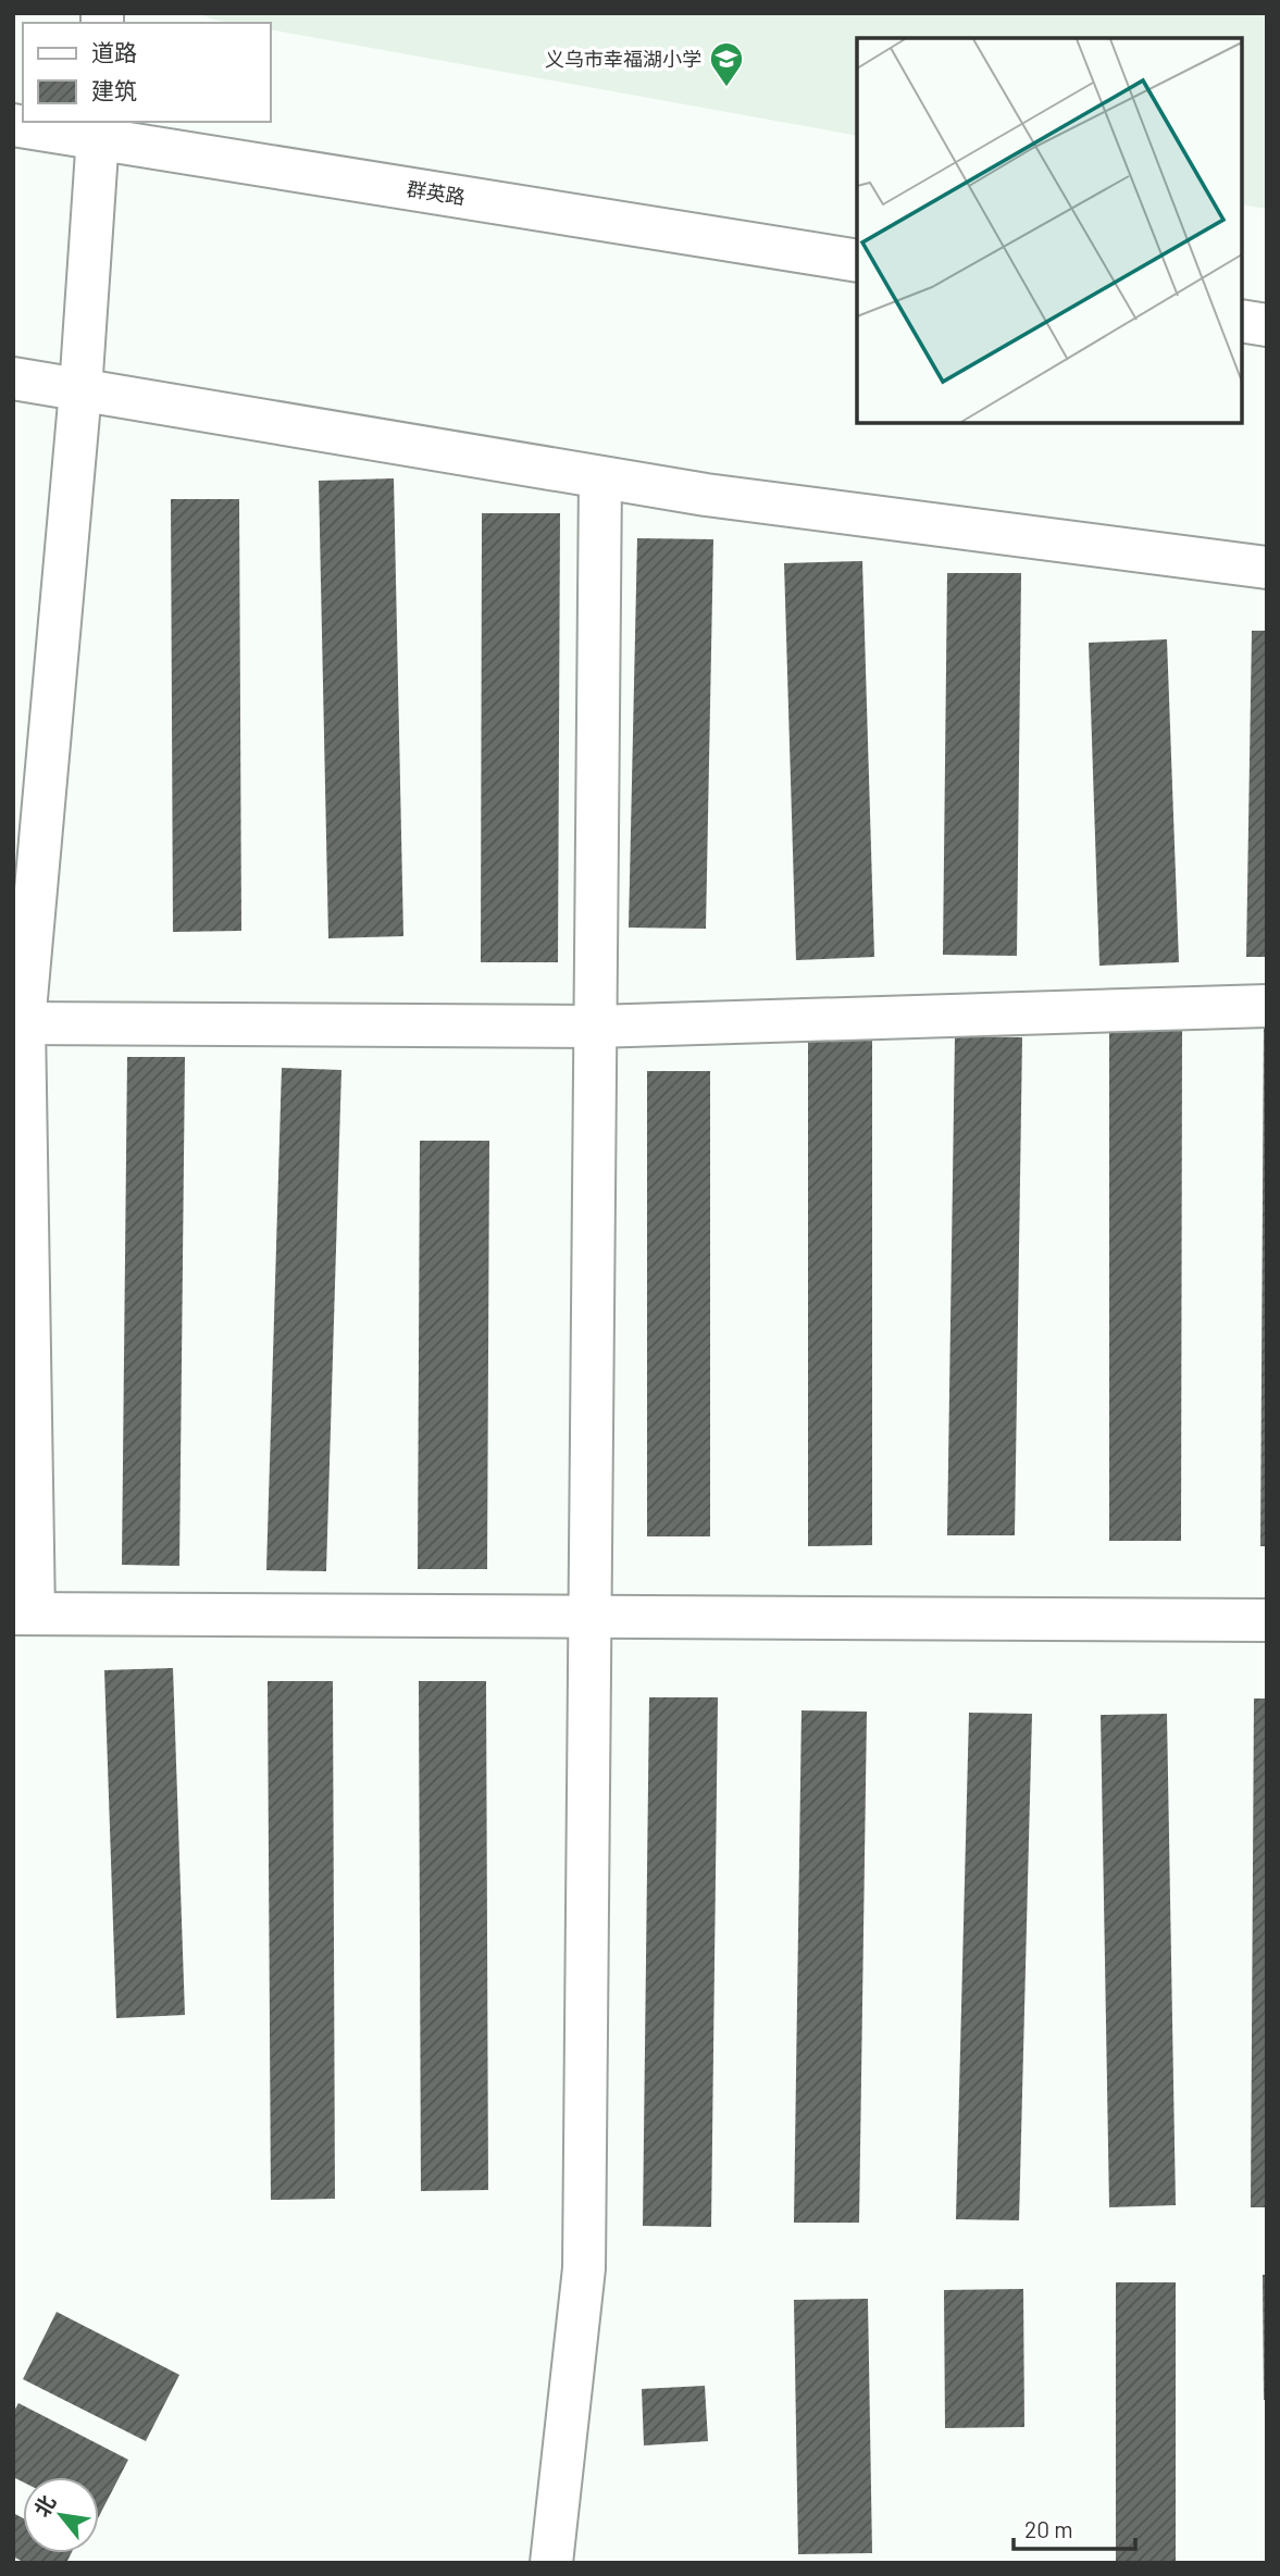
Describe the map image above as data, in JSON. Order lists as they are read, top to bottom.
{
  "streets": {
    "street": ["群英路"]
  },
  "places": {
    "school or university": ["义乌市幸福湖小学"]
  },
  "legend": ["道路", "建筑"],
  "scale_bar": "20 m",
  "north": "top left"
}
